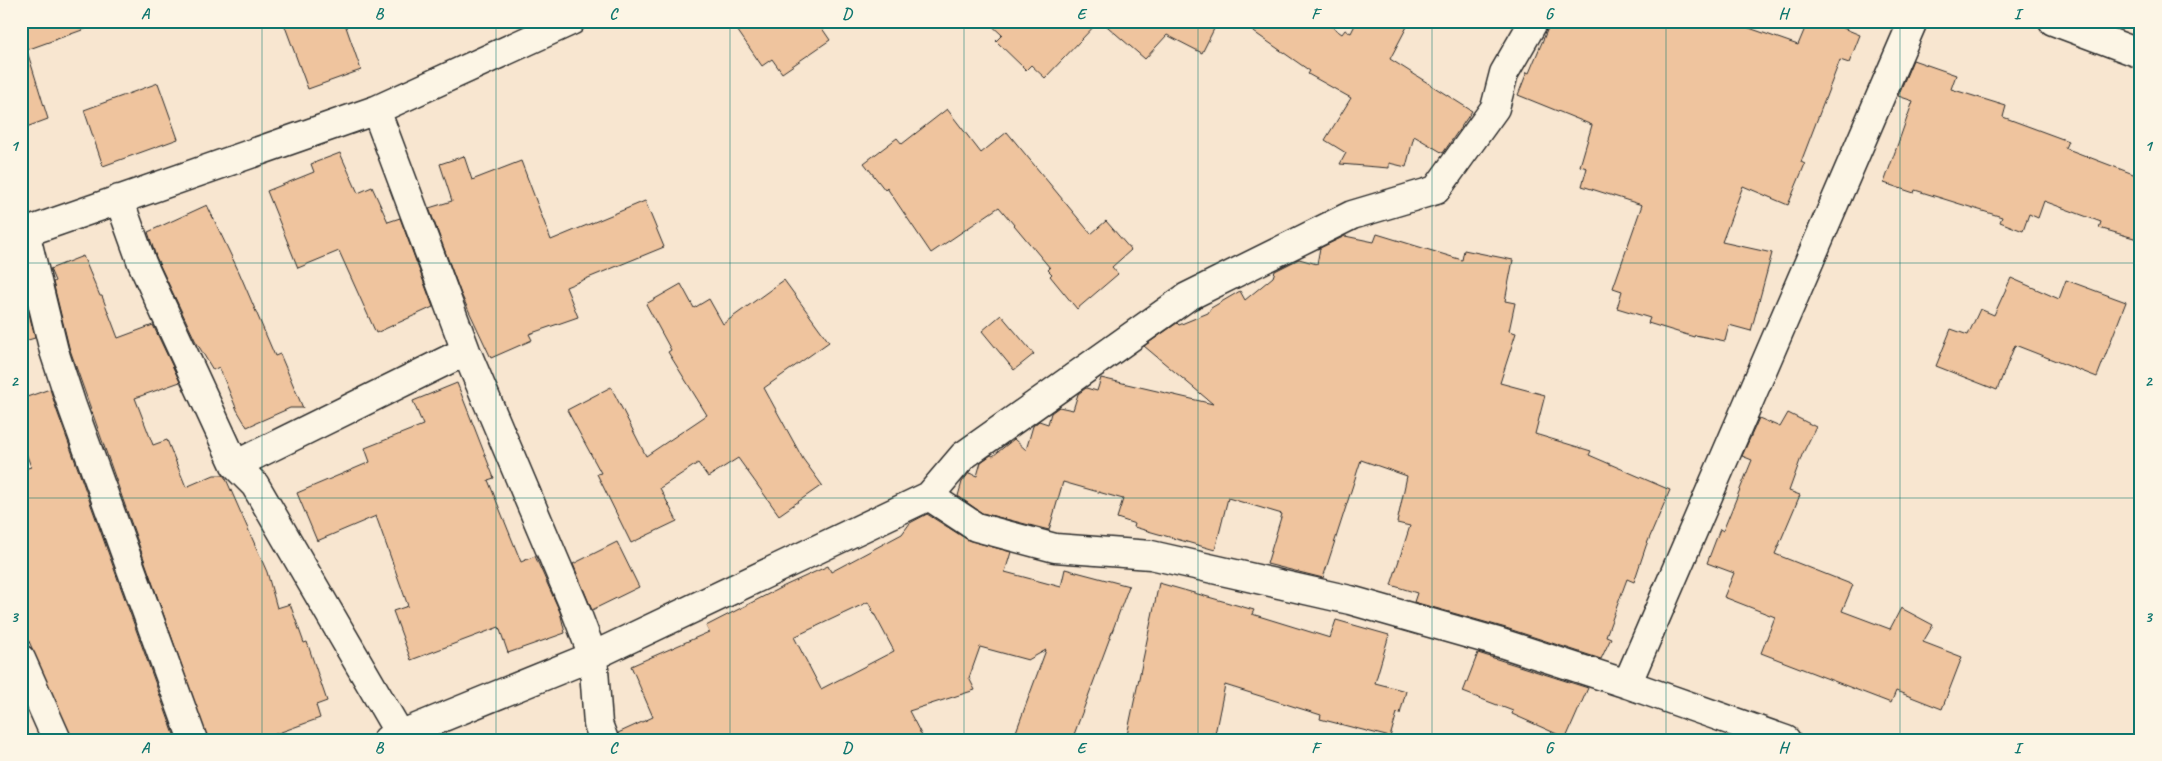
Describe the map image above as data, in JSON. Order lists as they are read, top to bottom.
{
  "grid": {
    "columns": [
      "A",
      "B",
      "C",
      "D",
      "E",
      "F",
      "G",
      "H",
      "I"
    ],
    "rows": ["1", "2", "3"]
  }
}
